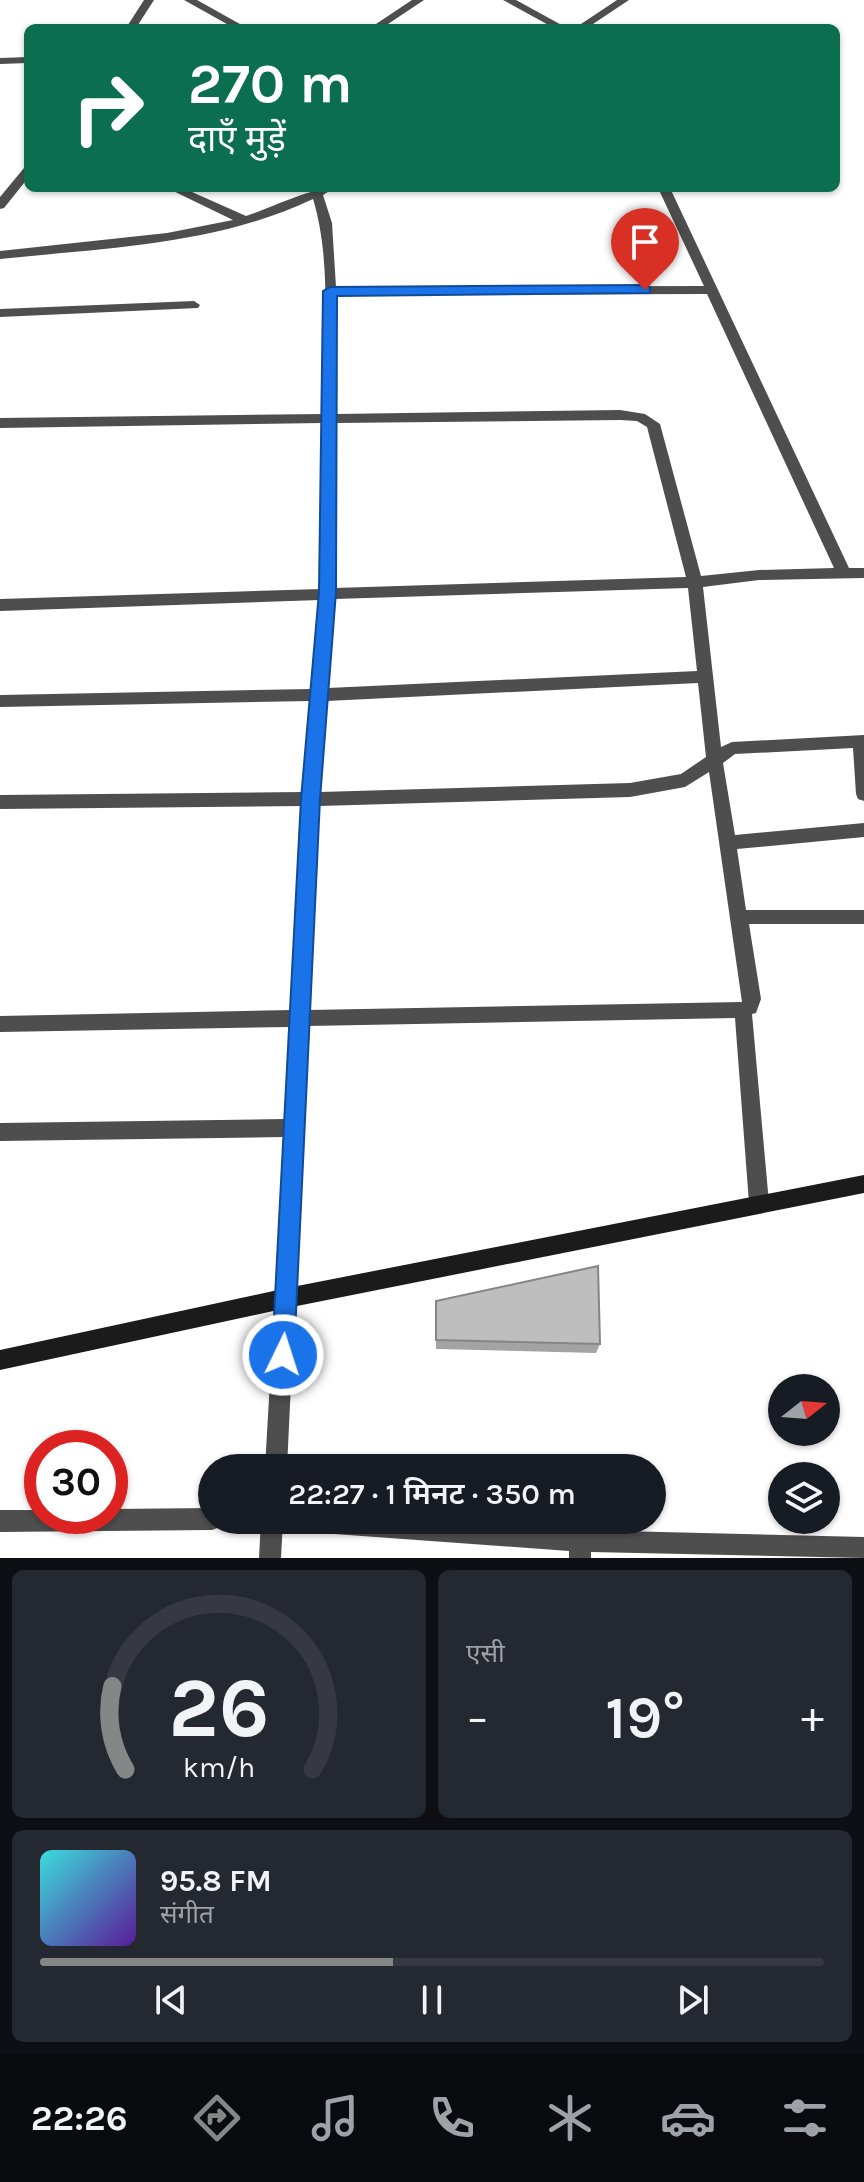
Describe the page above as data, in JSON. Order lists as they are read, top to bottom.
{
  "north": "right",
  "page": {
    "turn": ["270 m", "दाएँ मुड़ें"],
    "limit": "30",
    "trip": "22:27 · 1 मिनट · 350 m",
    "tile": "एसी",
    "heat": ["−", "19°", "+"],
    "song": ["95.8 FM", "संगीत"],
    "tabs": "22:26",
    "gauge": ["26", "km/h"]
  }
}
